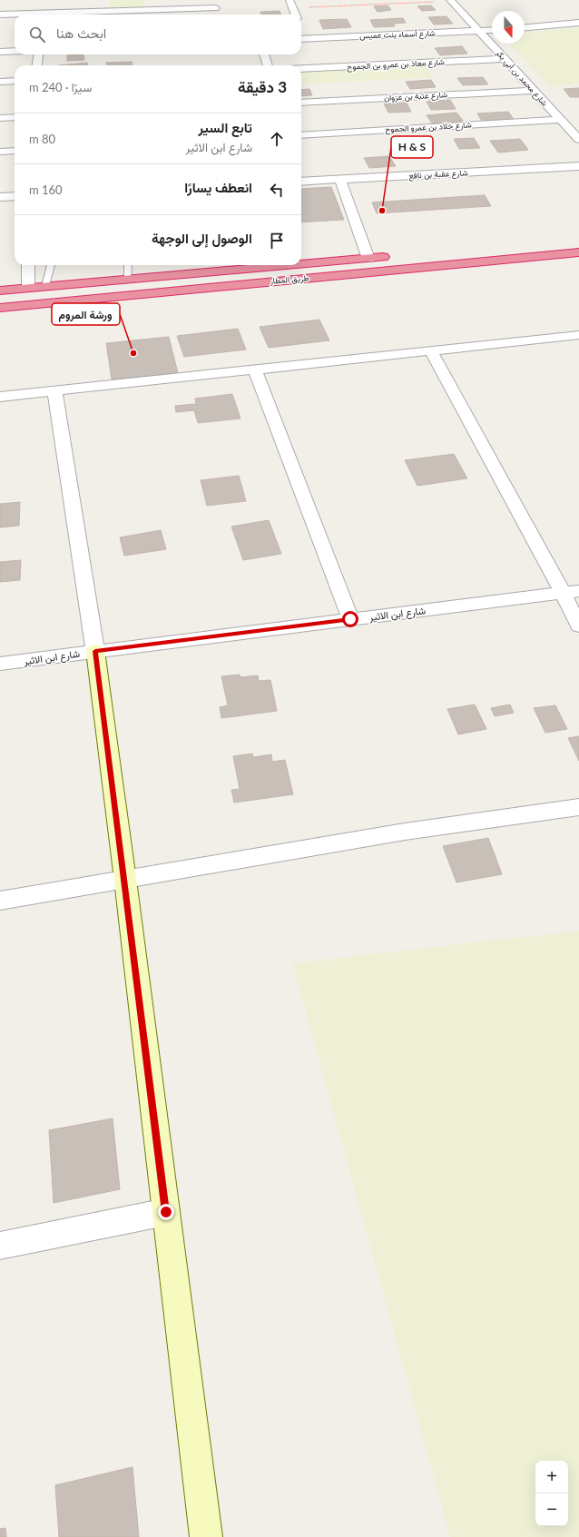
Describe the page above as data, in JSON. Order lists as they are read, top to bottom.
{
  "streets": {
    "highway": ["طريق المطار"],
    "street": [
      "شارع أسماء بنت عميس",
      "شارع معاذ بن عمرو بن الجموح",
      "شارع محمد بن أبي بكر",
      "شارع عتبة بن غزوان",
      "شارع خلاد بن عمرو الجموح",
      "شارع عقبة بن نافع",
      "شارع ابن الاثير"
    ]
  },
  "crossings": [
    ["شارع أسماء بنت عميس", "شارع محمد بن أبي بكر"],
    ["شارع معاذ بن عمرو بن الجموح", "شارع محمد بن أبي بكر"],
    ["شارع محمد بن أبي بكر", "شارع عتبة بن غزوان"],
    ["شارع محمد بن أبي بكر", "شارع خلاد بن عمرو الجموح"]
  ],
  "places": ["H & S", "ورشة المروم"],
  "north": "bottom",
  "page": {
    "search": "ابحث هنا",
    "heading": ["3 دقيقة", "سيرًا · 240 m"],
    "list": [
      ["تابع السير", "شارع ابن الاثير", "80 m"],
      ["انعطف يسارًا", "160 m"],
      "الوصول إلى الوجهة"
    ],
    "map_buttons": ["+", "−"]
  }
}
